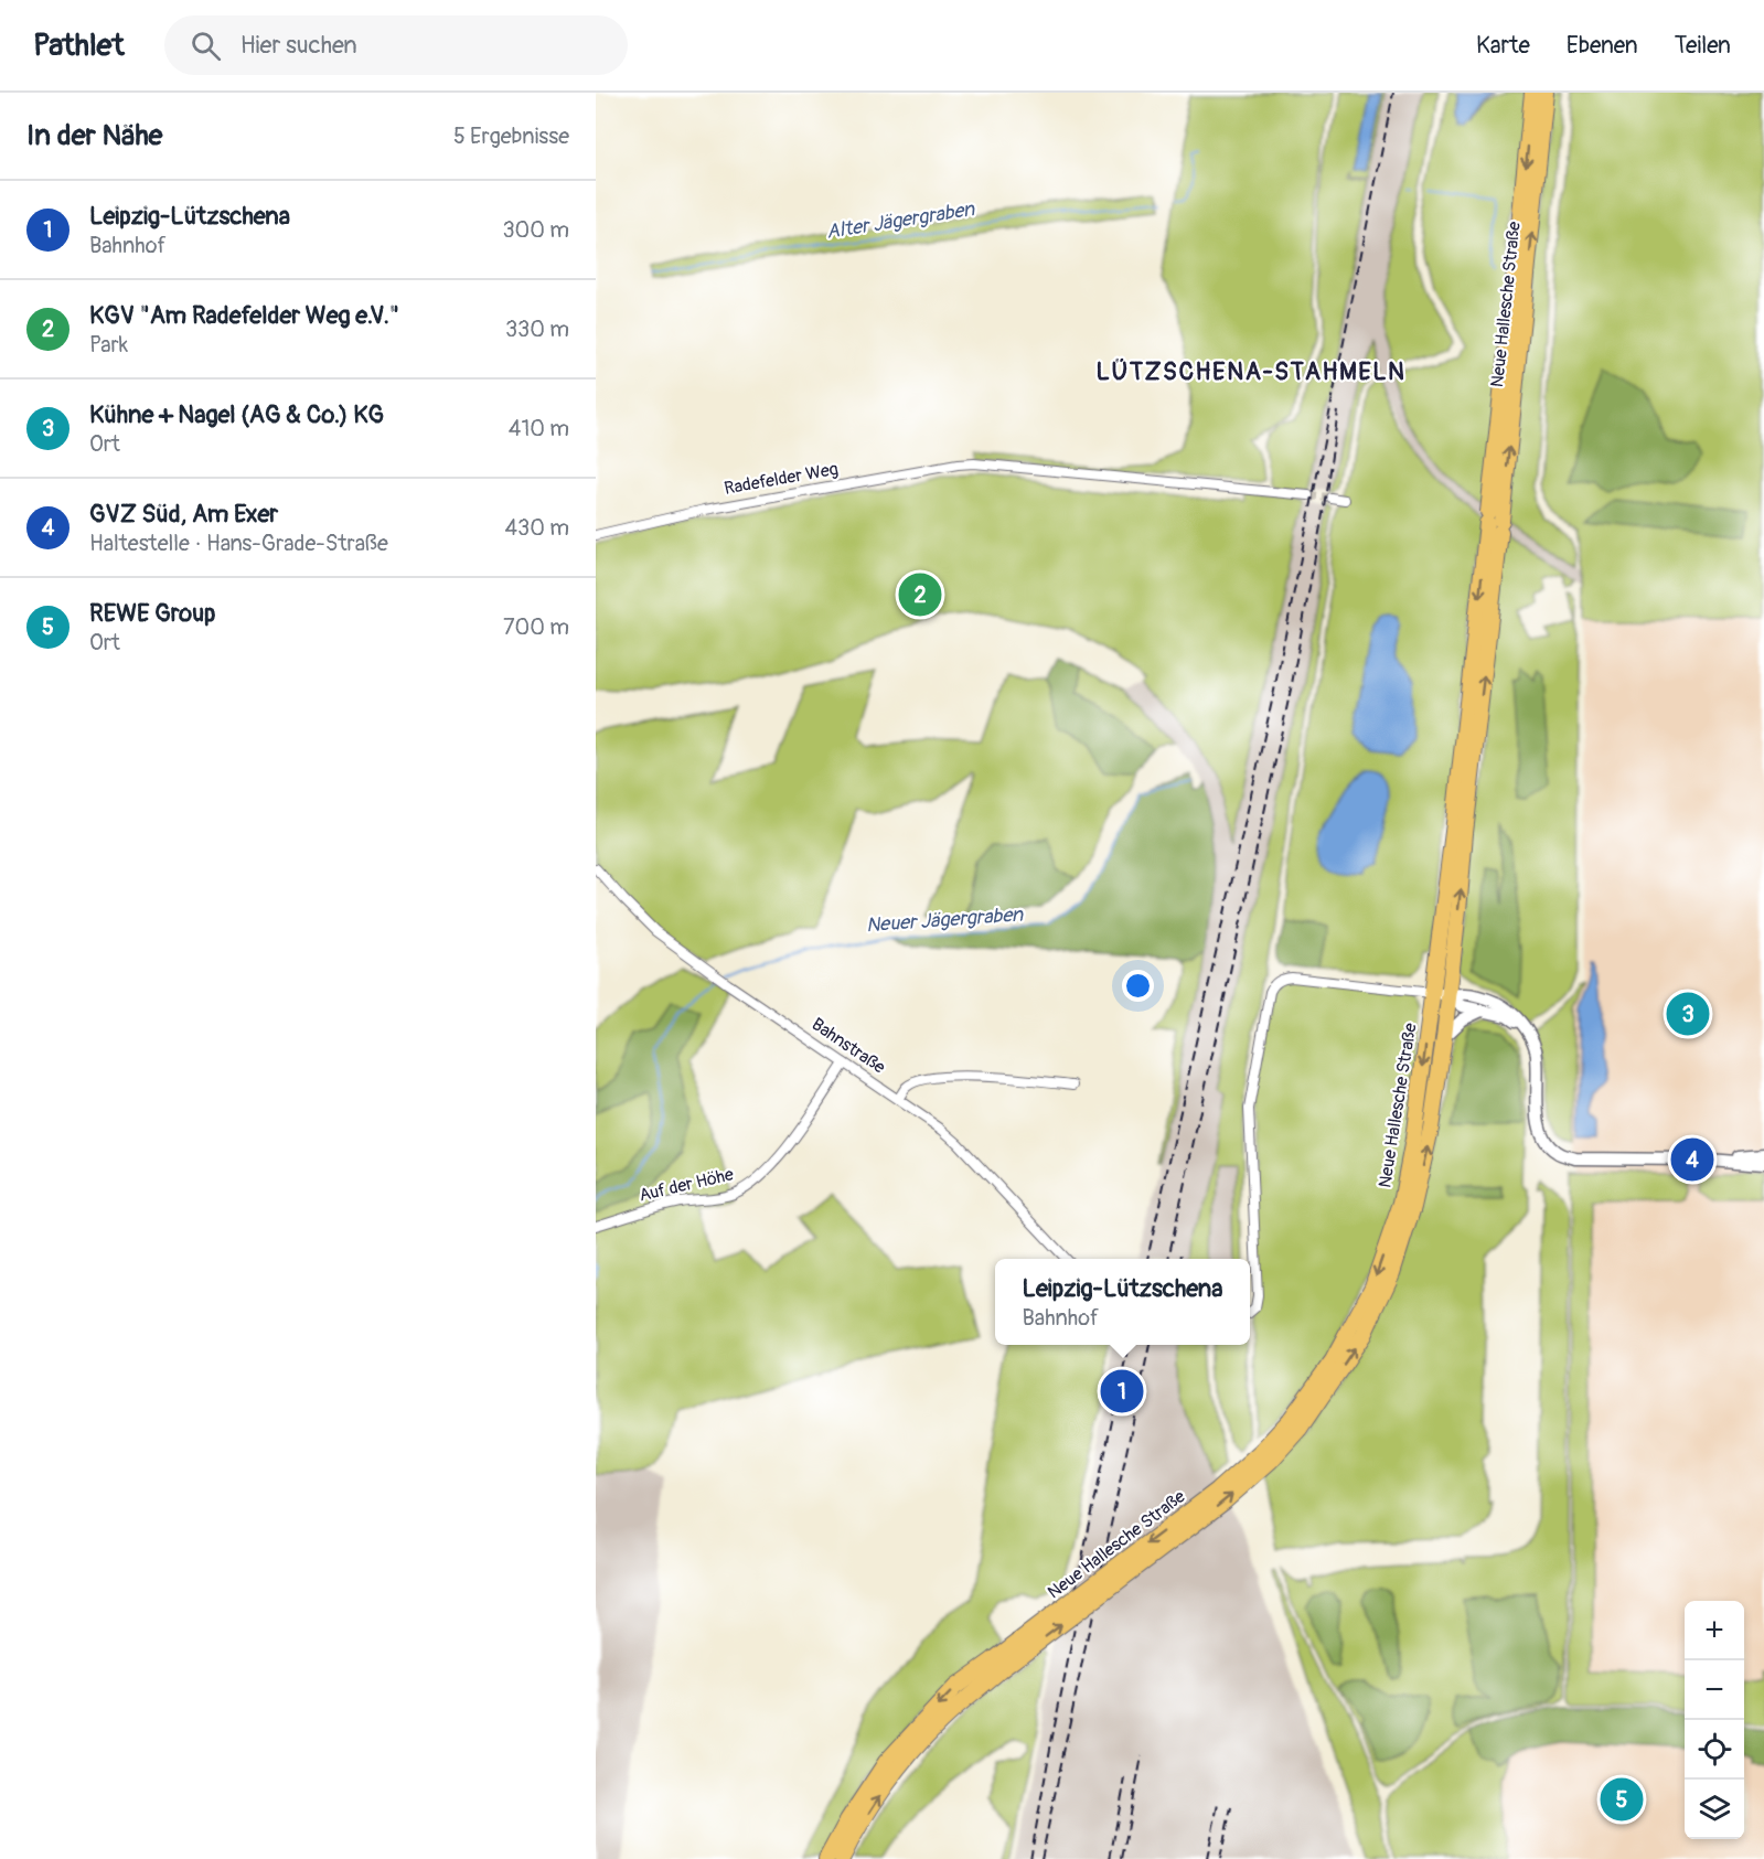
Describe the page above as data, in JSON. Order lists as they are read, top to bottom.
{
  "streets": {
    "main road": ["Neue Hallesche Straße"],
    "street": ["Radefelder Weg", "Bahnstraße", "Auf der Höhe"]
  },
  "crossings": [
    ["Bahnstraße", "Auf der Höhe"]
  ],
  "districts": ["LÜTZSCHENA-STAHMELN"],
  "water": ["Alter Jägergraben", "Neuer Jägergraben"],
  "page": {
    "header": "Pathlet",
    "search": "Hier suchen",
    "nav": ["Karte", "Ebenen", "Teilen"],
    "heading": ["In der Nähe", "5 Ergebnisse"],
    "list": [
      {
        "mark": "1",
        "name": "Leipzig-Lützschena",
        "note": "Bahnhof",
        "value": "300 m"
      },
      {
        "mark": "2",
        "name": "KGV \"Am Radefelder Weg e.V.\"",
        "note": "Park",
        "value": "330 m"
      },
      {
        "mark": "3",
        "name": "Kühne + Nagel (AG & Co.) KG",
        "note": "Ort",
        "value": "410 m"
      },
      {
        "mark": "4",
        "name": "GVZ Süd, Am Exer",
        "note": "Haltestelle · Hans-Grade-Straße",
        "value": "430 m"
      },
      {
        "mark": "5",
        "name": "REWE Group",
        "note": "Ort",
        "value": "700 m"
      }
    ],
    "pins": [
      "2",
      "3",
      "4",
      "1",
      "5"
    ],
    "popup": ["Leipzig-Lützschena", "Bahnhof"],
    "map_buttons": ["+", "−"]
  }
}
